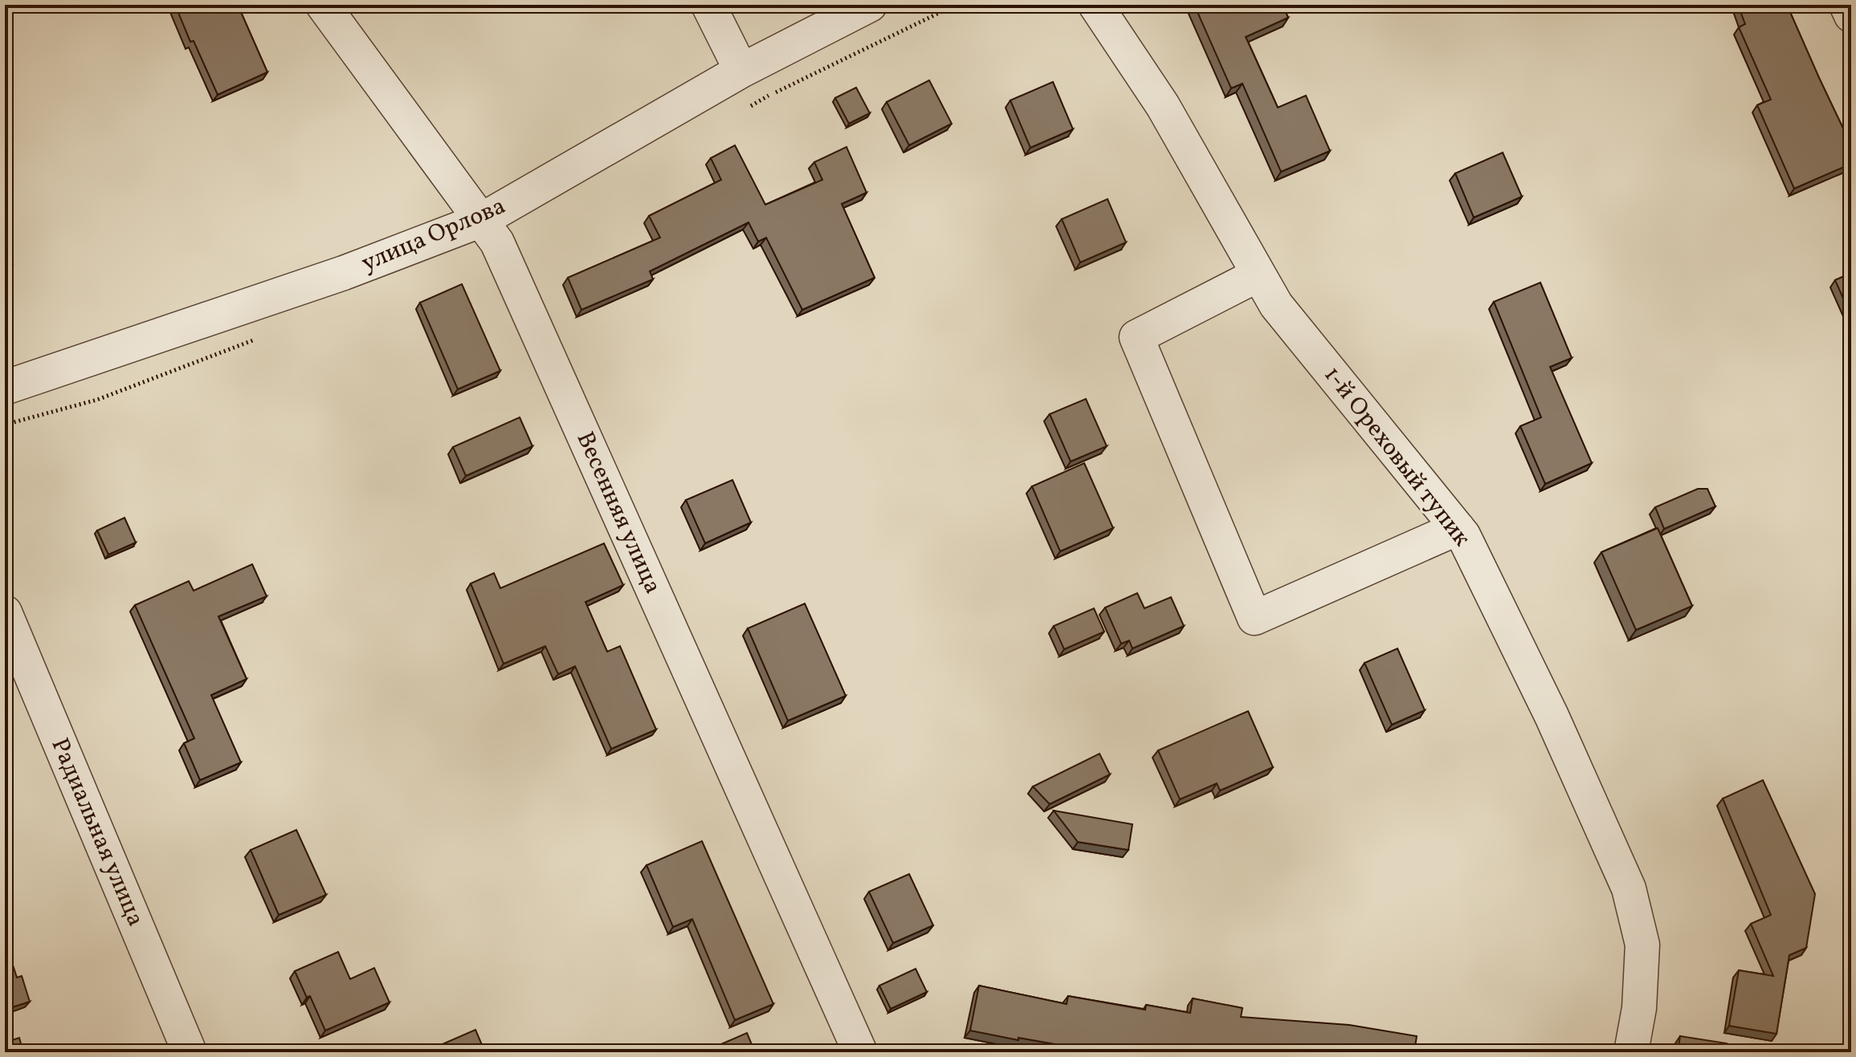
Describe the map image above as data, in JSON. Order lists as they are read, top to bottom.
{
  "streets": {
    "street": [
      "улица Орлова",
      "1-й Ореховый тупик",
      "Весенняя улица",
      "Радиальная улица"
    ]
  },
  "crossings": [
    ["улица Орлова", "Весенняя улица"]
  ]
}
